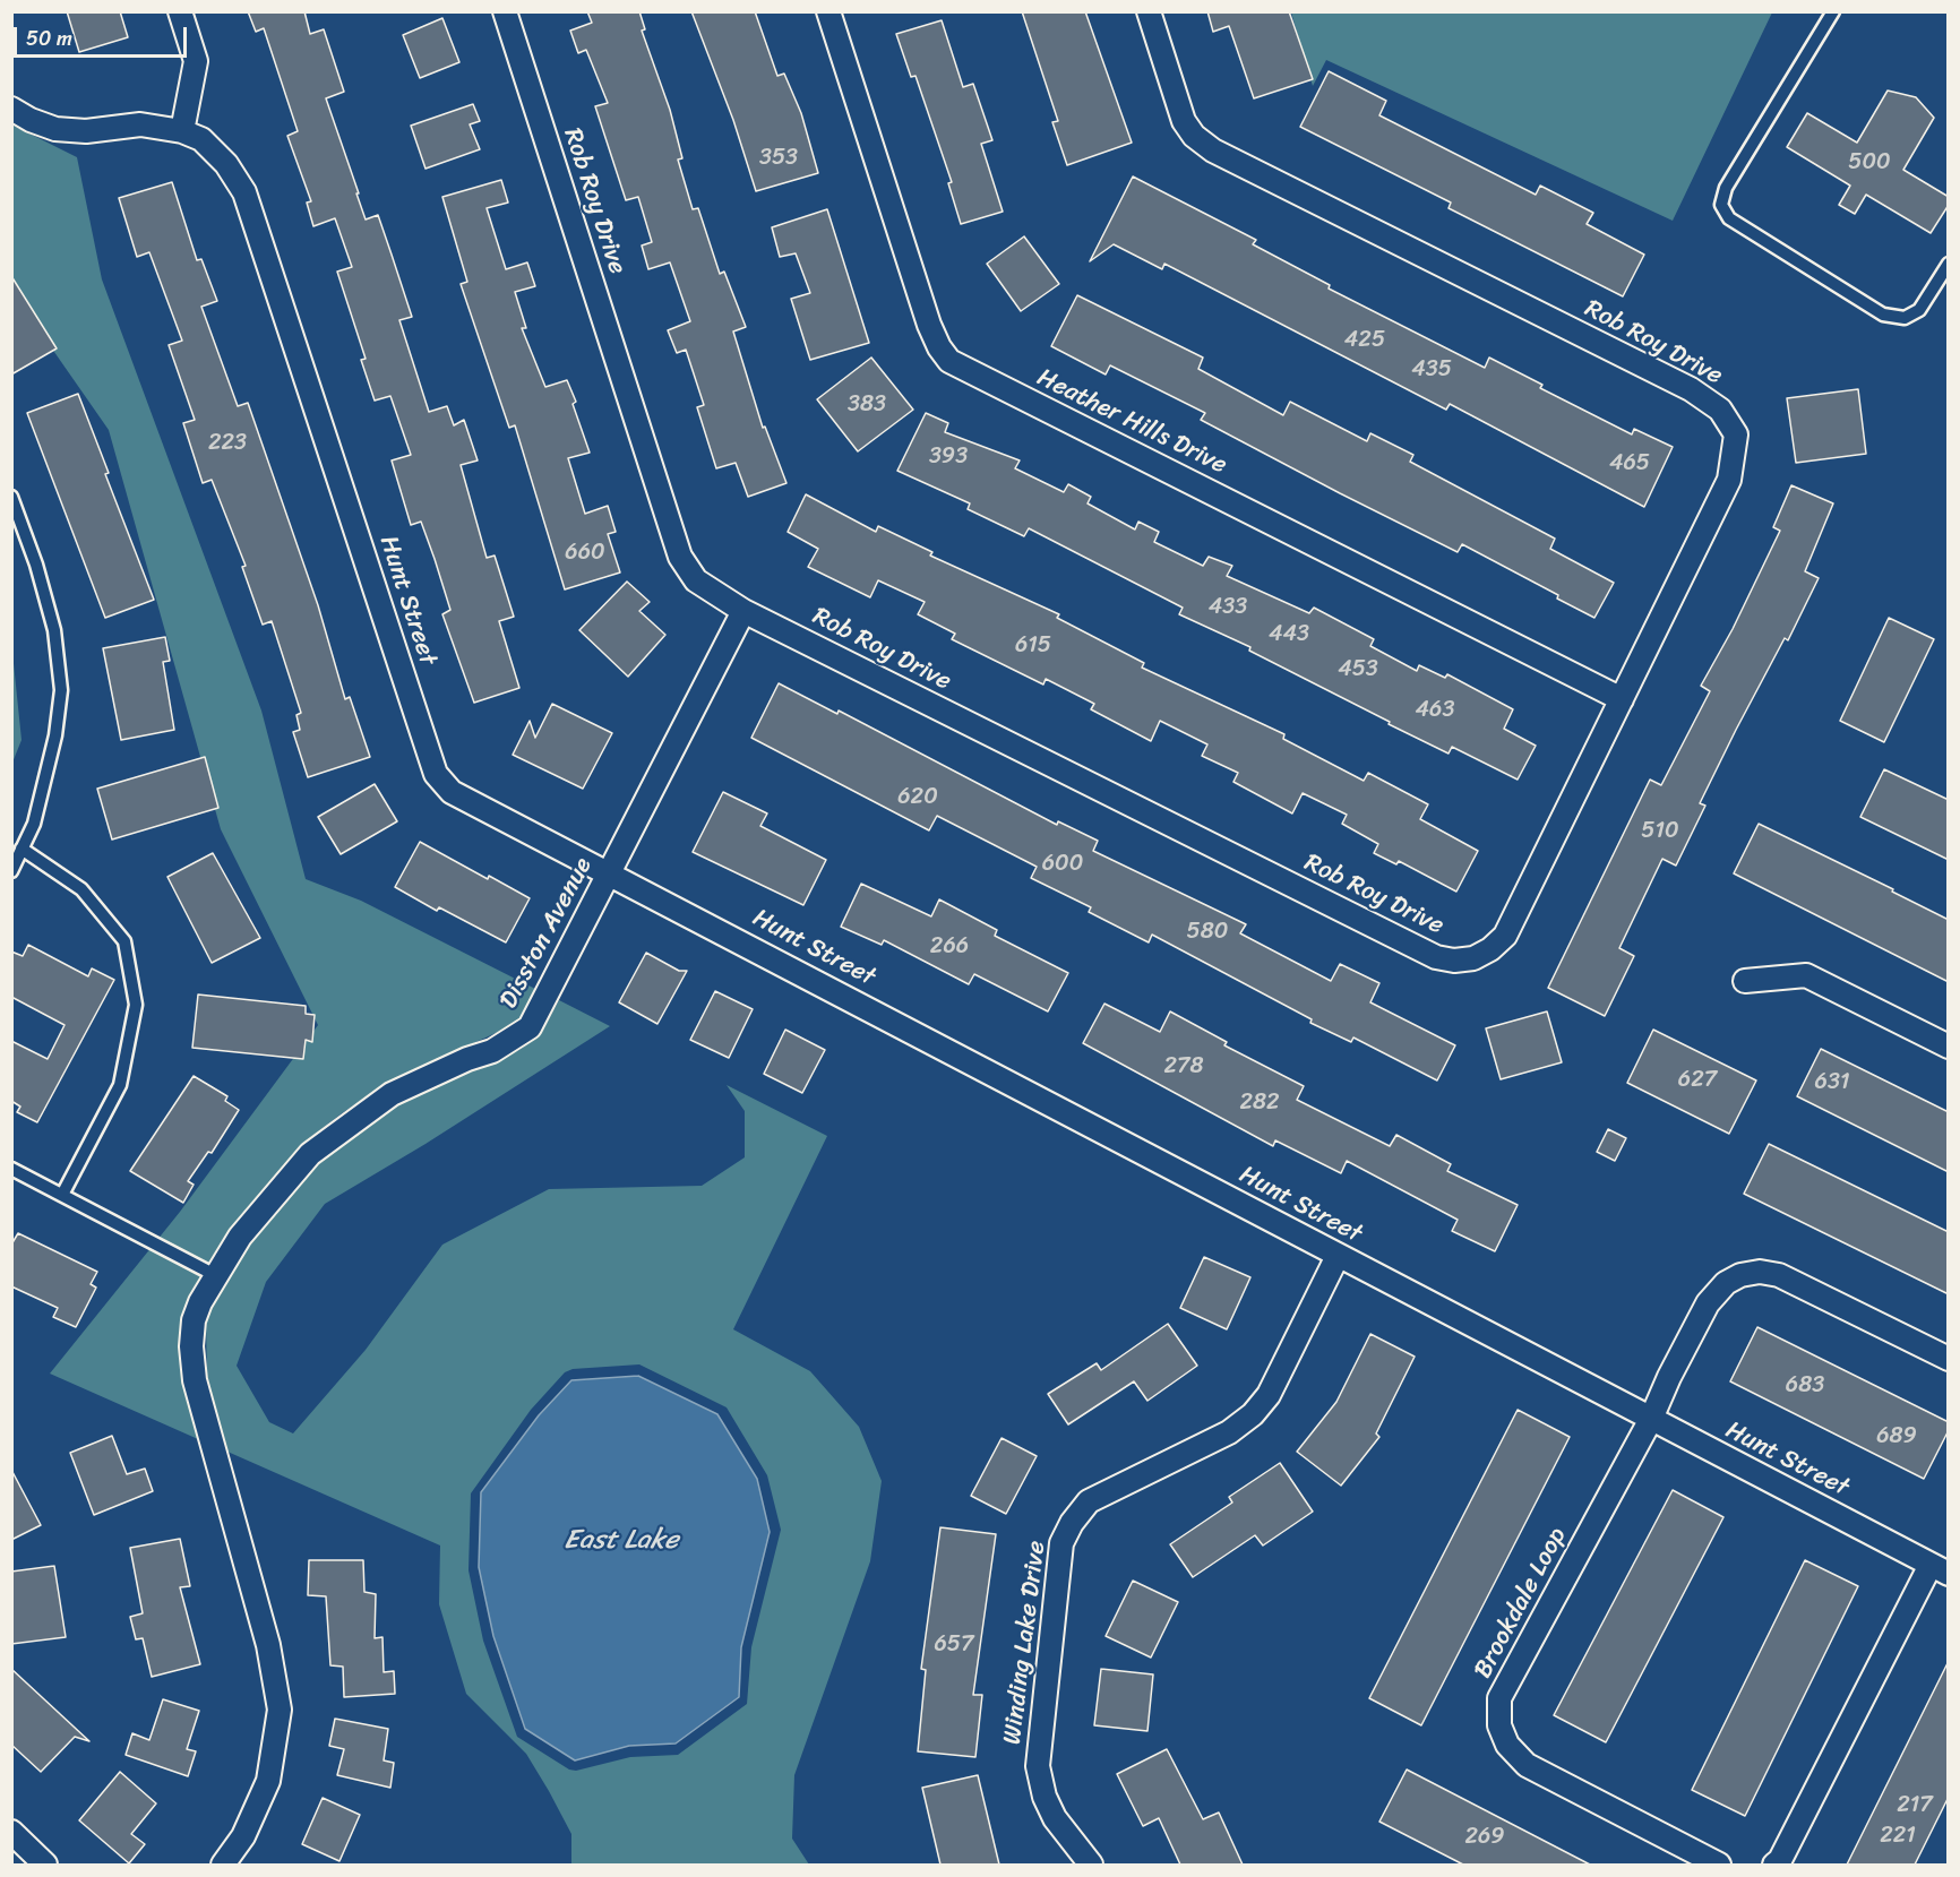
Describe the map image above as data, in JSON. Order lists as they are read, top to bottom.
{
  "streets": {
    "street": [
      "Rob Roy Drive",
      "Heather Hills Drive",
      "Hunt Street",
      "Disston Avenue",
      "Brookdale Loop",
      "Winding Lake Drive"
    ]
  },
  "crossings": [
    ["Rob Roy Drive", "Heather Hills Drive"],
    ["Rob Roy Drive", "Disston Avenue"],
    ["Hunt Street", "Disston Avenue"],
    ["Hunt Street", "Brookdale Loop"],
    ["Hunt Street", "Winding Lake Drive"]
  ],
  "water": ["East Lake"],
  "house_numbers": [
    "353",
    "500",
    "425",
    "435",
    "383",
    "223",
    "393",
    "465",
    "660",
    "433",
    "443",
    "615",
    "453",
    "463",
    "620",
    "510",
    "600",
    "580",
    "266",
    "278",
    "627",
    "631",
    "282",
    "683",
    "689",
    "657",
    "217",
    "221",
    "269"
  ],
  "scale_bar": "50 m"
}
